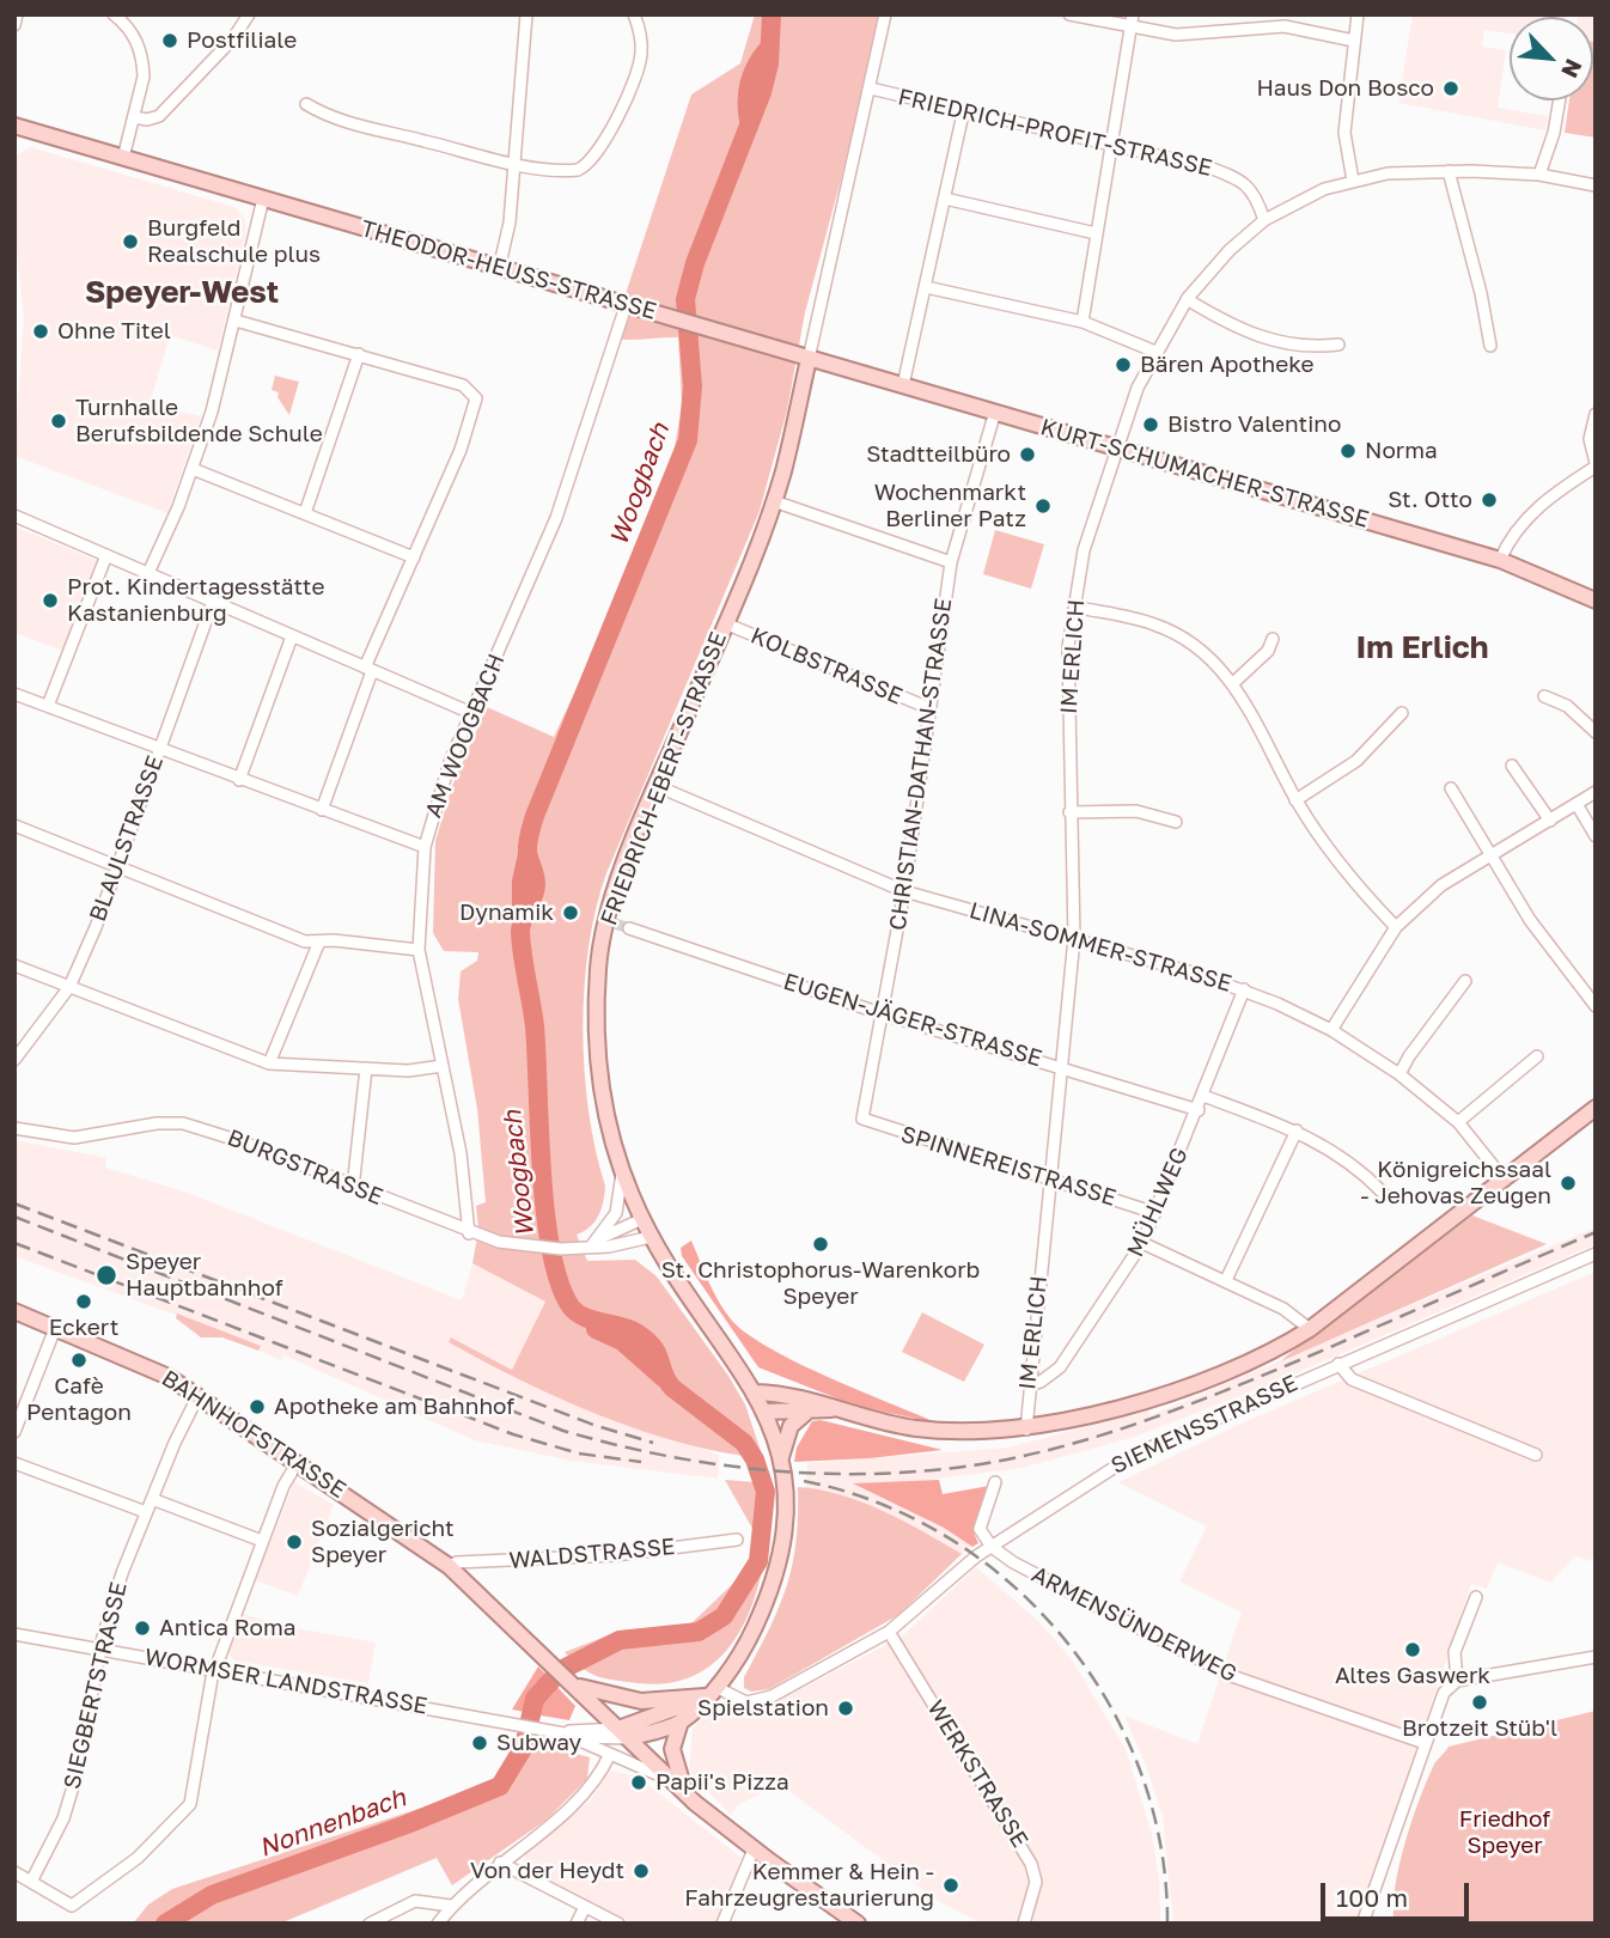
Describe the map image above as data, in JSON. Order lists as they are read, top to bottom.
{
  "streets": {
    "main road": [
      "THEODOR-HEUSS-STRASSE",
      "KURT-SCHUMACHER-STRASSE",
      "FRIEDRICH-EBERT-STRASSE",
      "BAHNHOFSTRASSE"
    ],
    "street": [
      "FRIEDRICH-PROFIT-STRASSE",
      "IM ERLICH",
      "KOLBSTRASSE",
      "AM WOOGBACH",
      "CHRISTIAN-DATHAN-STRASSE",
      "BLAULSTRASSE",
      "LINA-SOMMER-STRASSE",
      "EUGEN-JÄGER-STRASSE",
      "SPINNEREISTRASSE",
      "BURGSTRASSE",
      "MÜHLWEG",
      "SIEMENSSTRASSE",
      "WALDSTRASSE",
      "ARMENSÜNDERWEG",
      "WORMSER LANDSTRASSE",
      "SIEGBERTSTRASSE",
      "WERKSTRASSE"
    ]
  },
  "crossings": [
    ["FRIEDRICH-PROFIT-STRASSE", "IM ERLICH"],
    ["FRIEDRICH-PROFIT-STRASSE", "FRIEDRICH-EBERT-STRASSE"],
    ["THEODOR-HEUSS-STRASSE", "KURT-SCHUMACHER-STRASSE"],
    ["THEODOR-HEUSS-STRASSE", "AM WOOGBACH"],
    ["THEODOR-HEUSS-STRASSE", "FRIEDRICH-EBERT-STRASSE"],
    ["KURT-SCHUMACHER-STRASSE", "IM ERLICH"],
    ["KURT-SCHUMACHER-STRASSE", "CHRISTIAN-DATHAN-STRASSE"],
    ["KURT-SCHUMACHER-STRASSE", "FRIEDRICH-EBERT-STRASSE"],
    ["IM ERLICH", "LINA-SOMMER-STRASSE"],
    ["IM ERLICH", "EUGEN-JÄGER-STRASSE"],
    ["IM ERLICH", "SPINNEREISTRASSE"],
    ["IM ERLICH", "MÜHLWEG"],
    ["KOLBSTRASSE", "CHRISTIAN-DATHAN-STRASSE"],
    ["KOLBSTRASSE", "FRIEDRICH-EBERT-STRASSE"],
    ["AM WOOGBACH", "BURGSTRASSE"],
    ["CHRISTIAN-DATHAN-STRASSE", "LINA-SOMMER-STRASSE"],
    ["CHRISTIAN-DATHAN-STRASSE", "EUGEN-JÄGER-STRASSE"],
    ["CHRISTIAN-DATHAN-STRASSE", "SPINNEREISTRASSE"],
    ["FRIEDRICH-EBERT-STRASSE", "LINA-SOMMER-STRASSE"],
    ["FRIEDRICH-EBERT-STRASSE", "BURGSTRASSE"],
    ["FRIEDRICH-EBERT-STRASSE", "SIEMENSSTRASSE"],
    ["FRIEDRICH-EBERT-STRASSE", "BAHNHOFSTRASSE"],
    ["FRIEDRICH-EBERT-STRASSE", "WORMSER LANDSTRASSE"],
    ["LINA-SOMMER-STRASSE", "MÜHLWEG"],
    ["EUGEN-JÄGER-STRASSE", "MÜHLWEG"],
    ["SPINNEREISTRASSE", "MÜHLWEG"],
    ["SIEMENSSTRASSE", "ARMENSÜNDERWEG"],
    ["SIEMENSSTRASSE", "WERKSTRASSE"],
    ["BAHNHOFSTRASSE", "WALDSTRASSE"],
    ["BAHNHOFSTRASSE", "WORMSER LANDSTRASSE"],
    ["BAHNHOFSTRASSE", "SIEGBERTSTRASSE"],
    ["WORMSER LANDSTRASSE", "SIEGBERTSTRASSE"]
  ],
  "districts": ["Speyer-West", "Im Erlich"],
  "water": ["Woogbach", "Nonnenbach"],
  "parks": ["Friedhof Speyer"],
  "places": [
    "Postfiliale",
    "Haus Don Bosco",
    "Burgfeld Realschule plus",
    "Ohne Titel",
    "Bären Apotheke",
    "Turnhalle Berufsbildende Schule",
    "Bistro Valentino",
    "Norma",
    "Stadtteilbüro",
    "St. Otto",
    "Wochenmarkt Berliner Patz",
    "Prot. Kindertagesstätte Kastanienburg",
    "Dynamik",
    "Königreichssaal - Jehovas Zeugen",
    "St. Christophorus-Warenkorb Speyer",
    "Speyer Hauptbahnhof",
    "Eckert",
    "Cafè Pentagon",
    "Apotheke am Bahnhof",
    "Sozialgericht Speyer",
    "Antica Roma",
    "Altes Gaswerk",
    "Brotzeit Stüb'l",
    "Spielstation",
    "Subway",
    "Papii's Pizza",
    "Von der Heydt",
    "Kemmer & Hein - Fahrzeugrestaurierung"
  ],
  "scale_bar": "100 m",
  "north": "bottom right"
}
